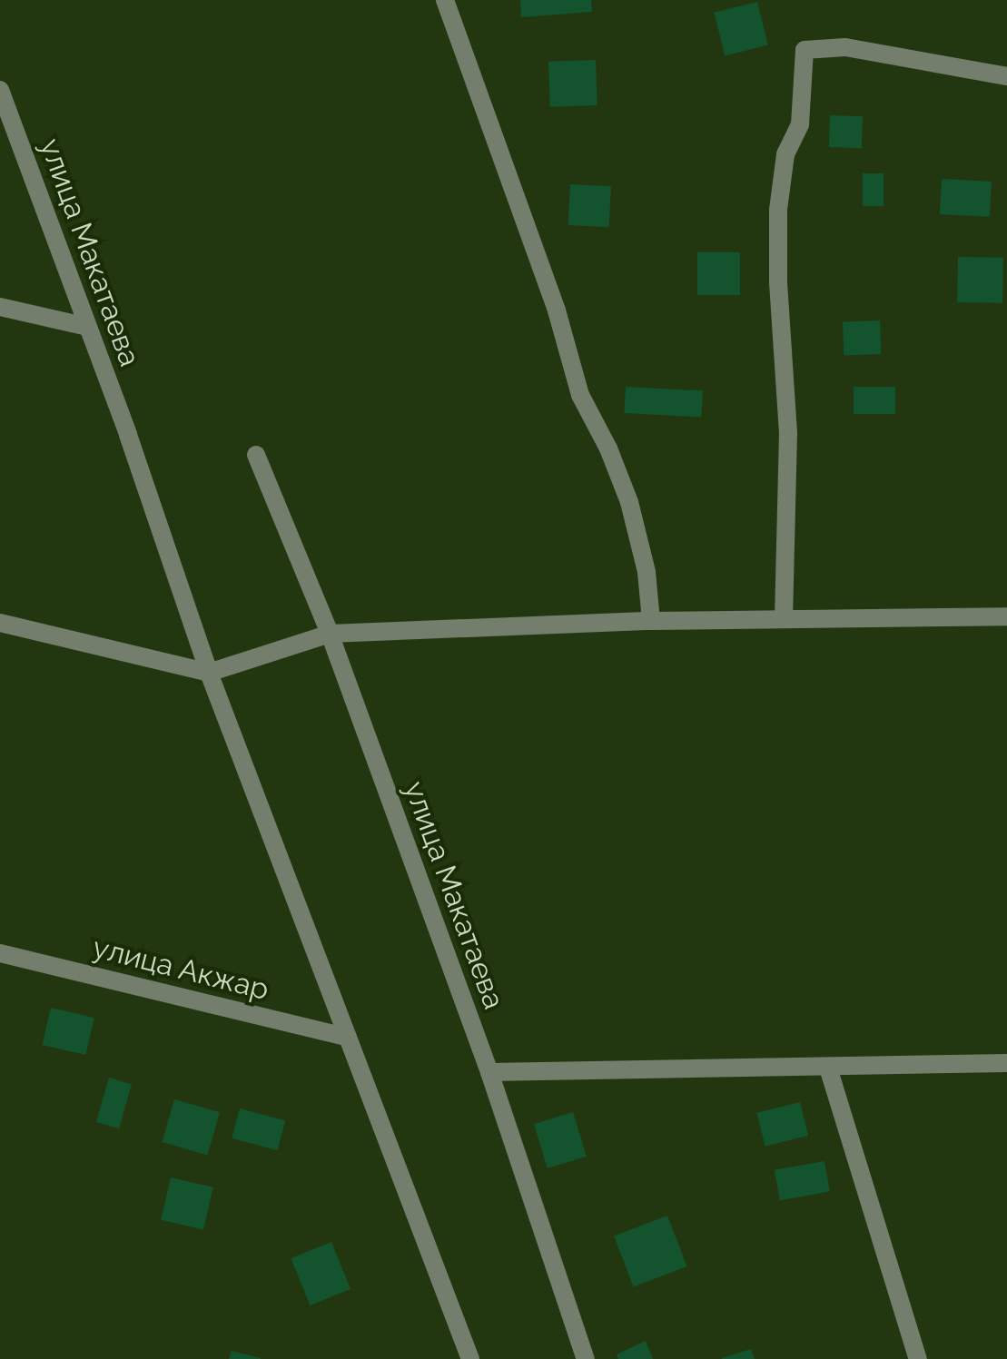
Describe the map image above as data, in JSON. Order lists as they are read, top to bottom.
{
  "streets": {
    "street": ["улица Макатаева", "улица Акжар"]
  },
  "crossings": [
    ["улица Макатаева", "улица Акжар"]
  ]
}
